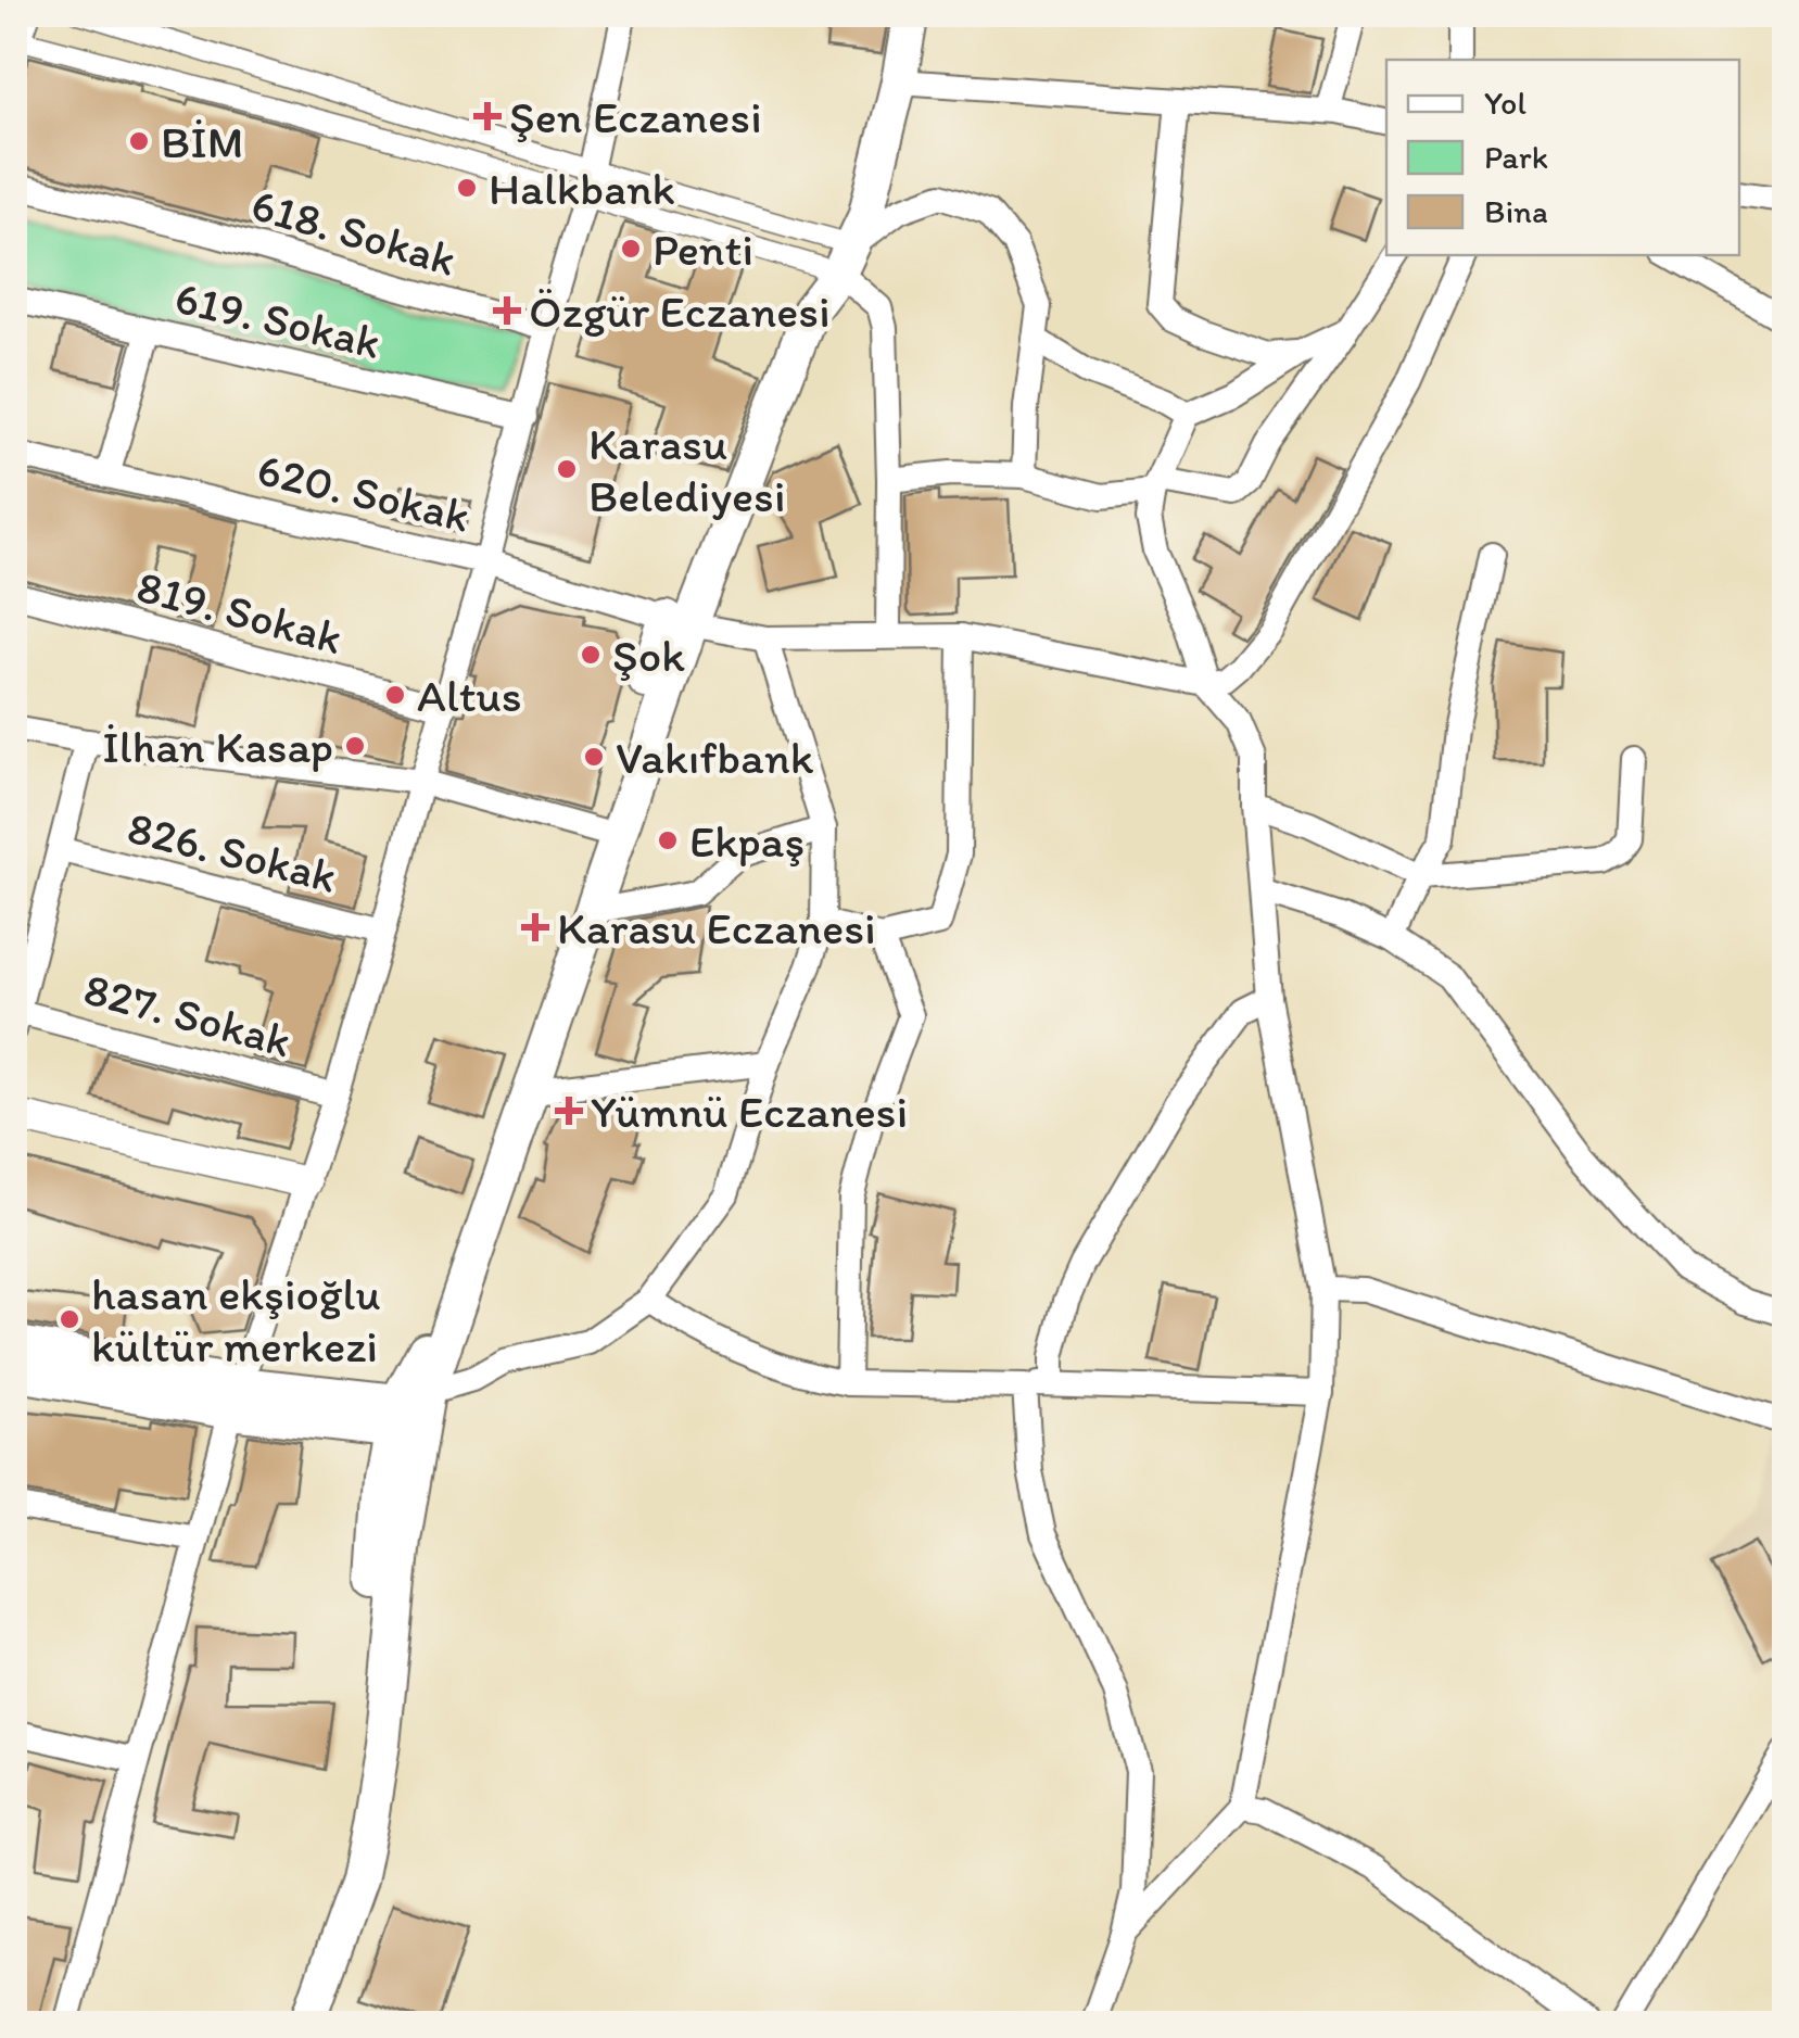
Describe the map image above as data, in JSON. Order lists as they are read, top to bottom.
{
  "streets": {
    "street": [
      "618. Sokak",
      "619. Sokak",
      "620. Sokak",
      "819. Sokak",
      "826. Sokak",
      "827. Sokak"
    ]
  },
  "places": {
    "health": [
      "Şen Eczanesi",
      "Özgür Eczanesi",
      "Karasu Eczanesi",
      "Yümnü Eczanesi"
    ],
    "other": [
      "BİM",
      "Halkbank",
      "Penti",
      "Karasu Belediyesi",
      "Şok",
      "Altus",
      "İlhan Kasap",
      "Vakıfbank",
      "Ekpaş",
      "hasan ekşioğlu kültür merkezi"
    ]
  },
  "legend": ["Yol", "Park", "Bina"]
}
